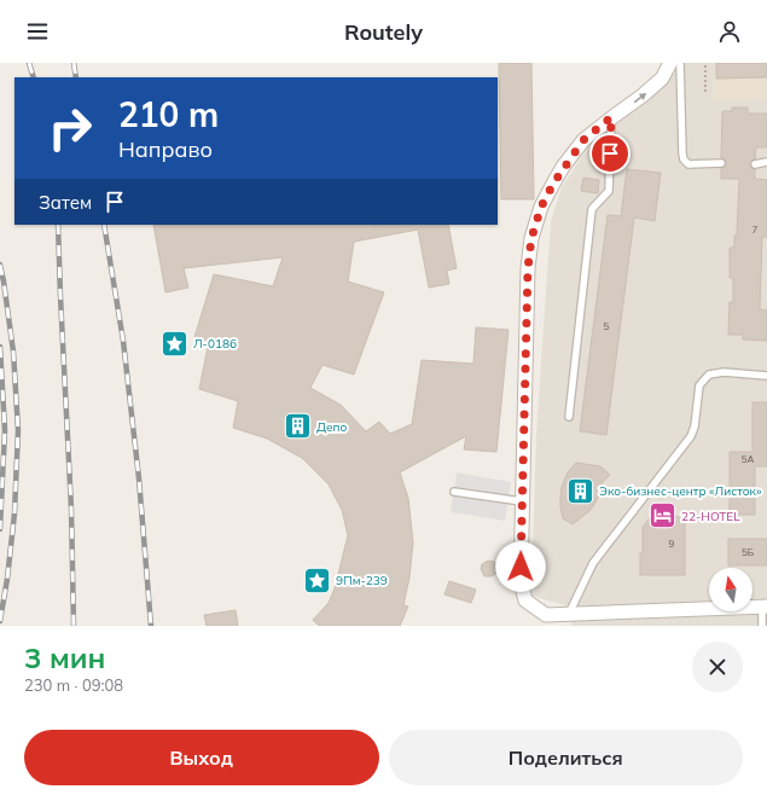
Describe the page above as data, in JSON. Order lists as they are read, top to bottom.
{
  "places": {
    "place": ["Л-0186", "9Пм-239"],
    "building": ["Депо", "Эко-бизнес-центр «Листок»"],
    "hotel": ["22-HOTEL"]
  },
  "house_numbers": [
    "7",
    "5",
    "5А",
    "9",
    "5Б"
  ],
  "north": "top",
  "page": {
    "header": "Routely",
    "turn": ["210 m", "Направо"],
    "then": "Затем",
    "heading": ["3 мин", "230 m · 09:08"],
    "buttons": ["Выход", "Поделиться"]
  }
}
